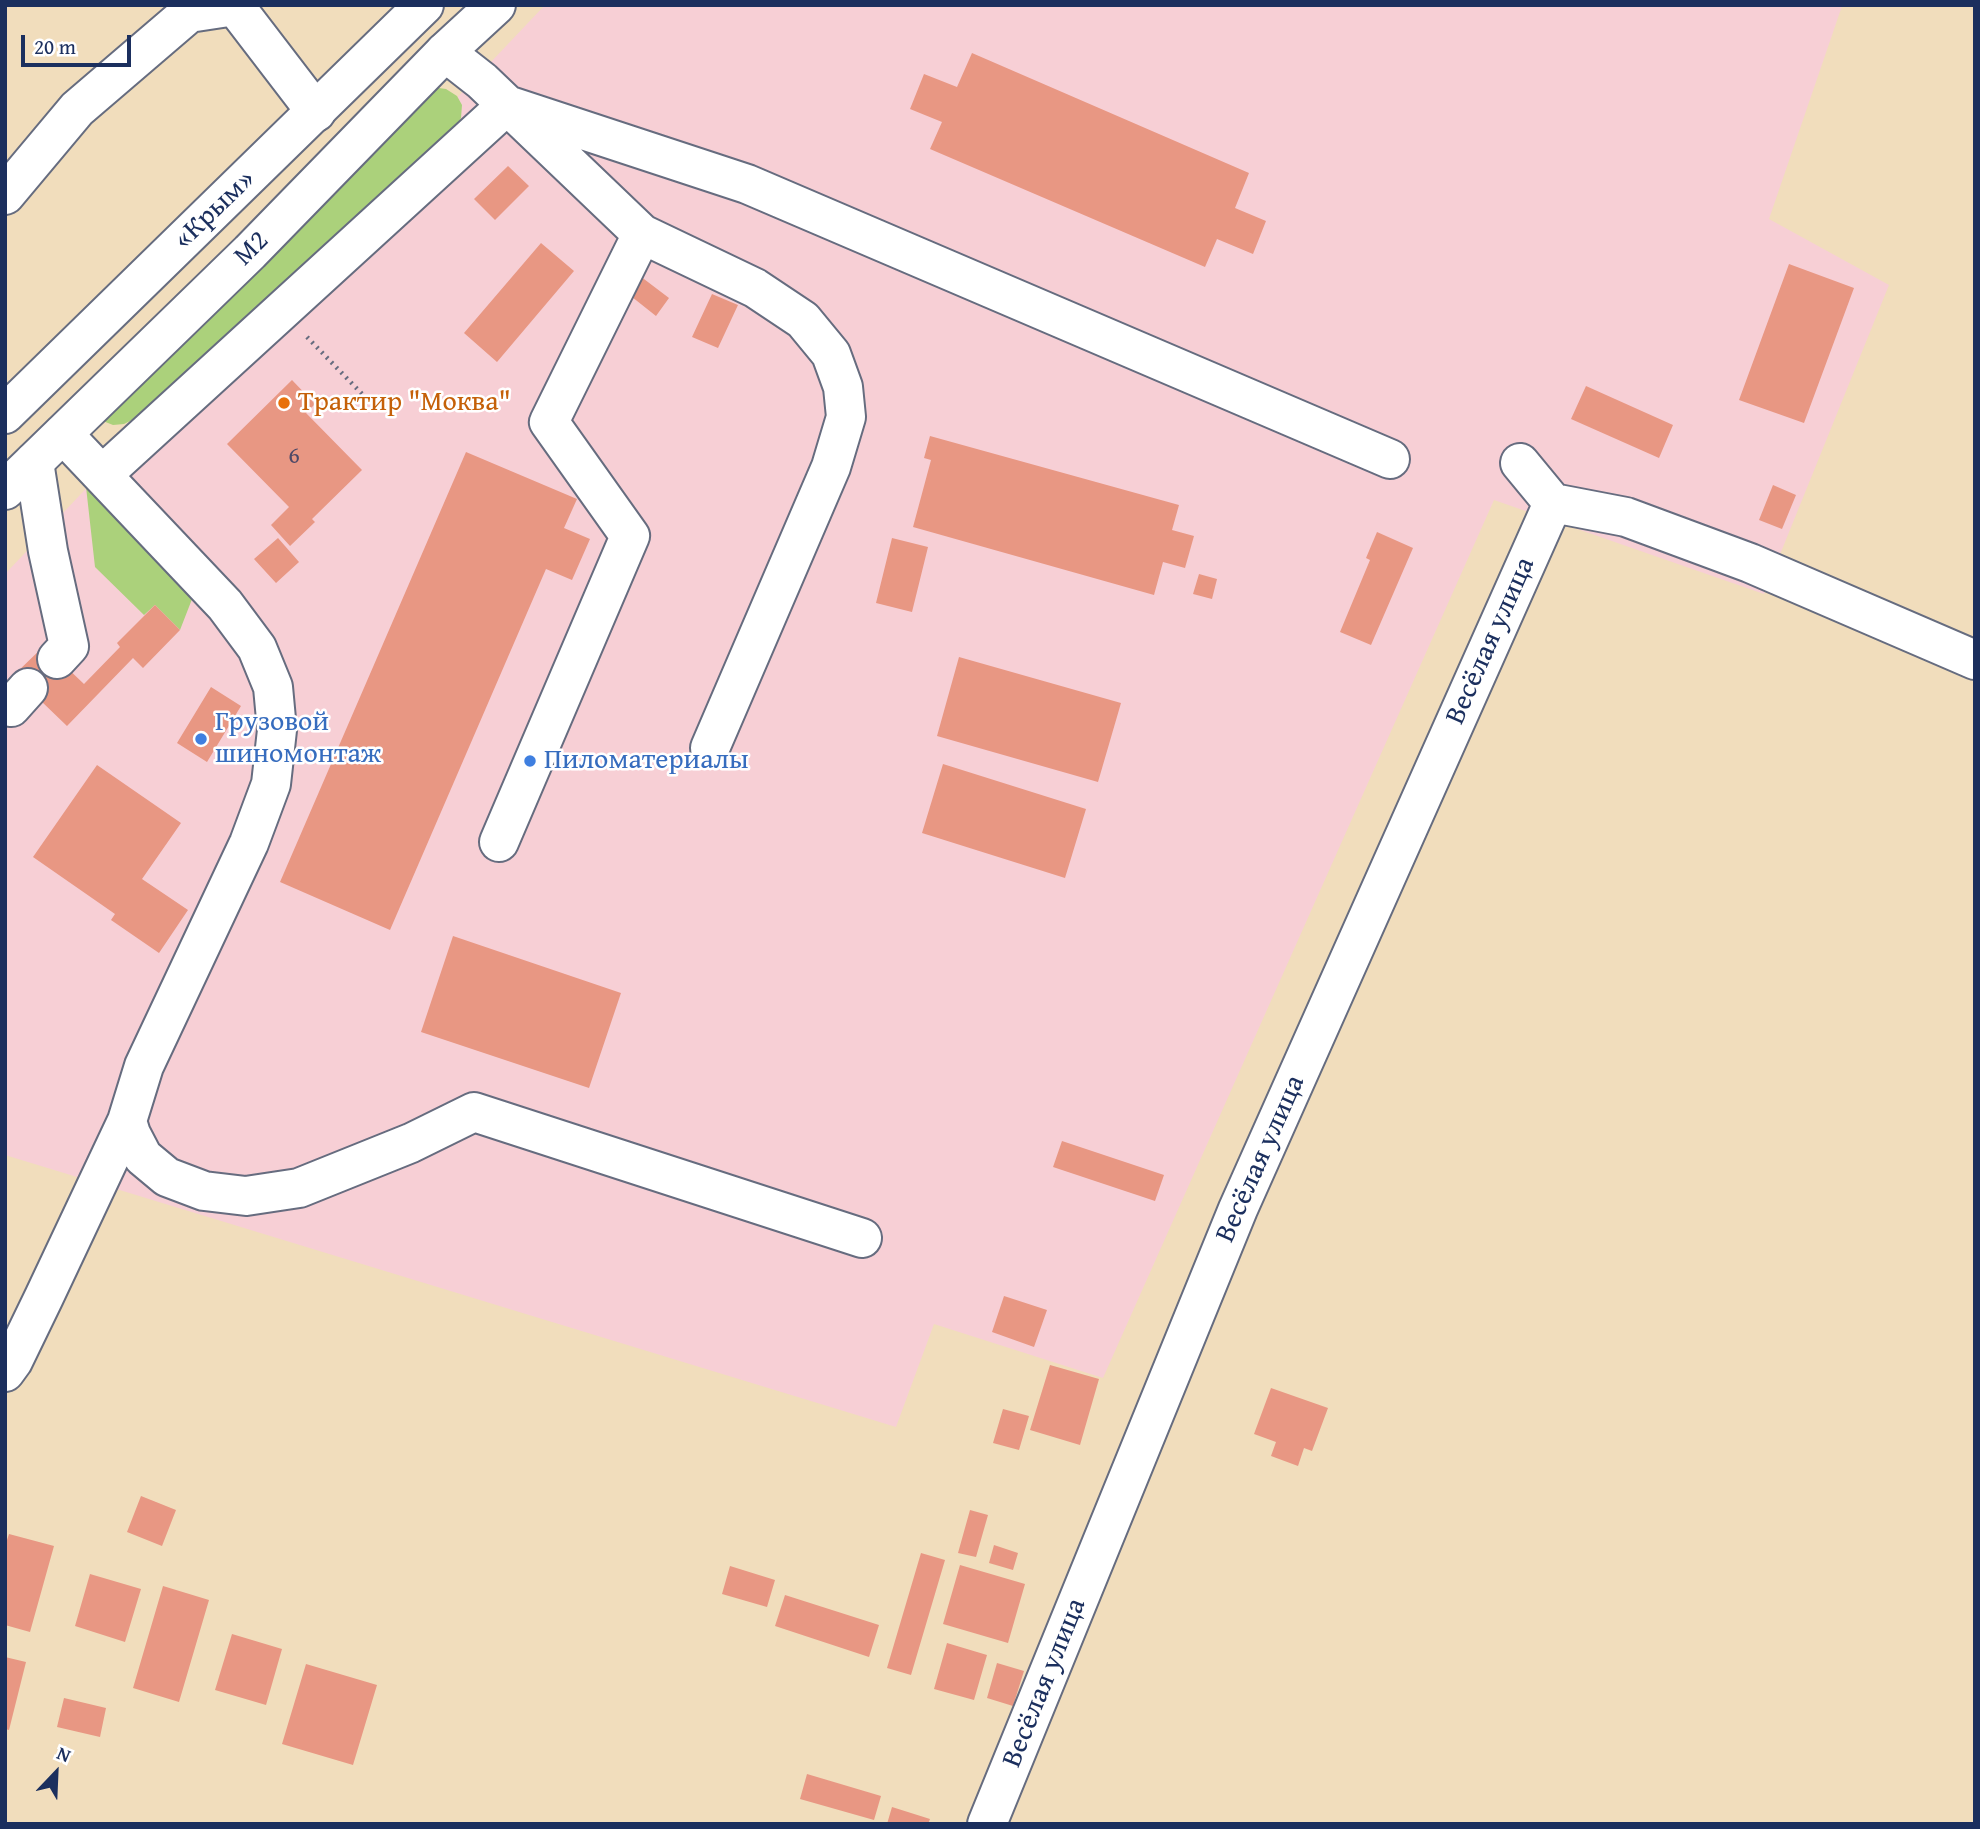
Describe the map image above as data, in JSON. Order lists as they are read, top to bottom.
{
  "streets": {
    "main road": ["«Крым»", "М2", "Весёлая улица"]
  },
  "places": ["Трактир \"Моква\"", "Грузовой шиномонтаж", "Пиломатериалы"],
  "house_numbers": ["6"],
  "scale_bar": "20 m",
  "north": "top right"
}
